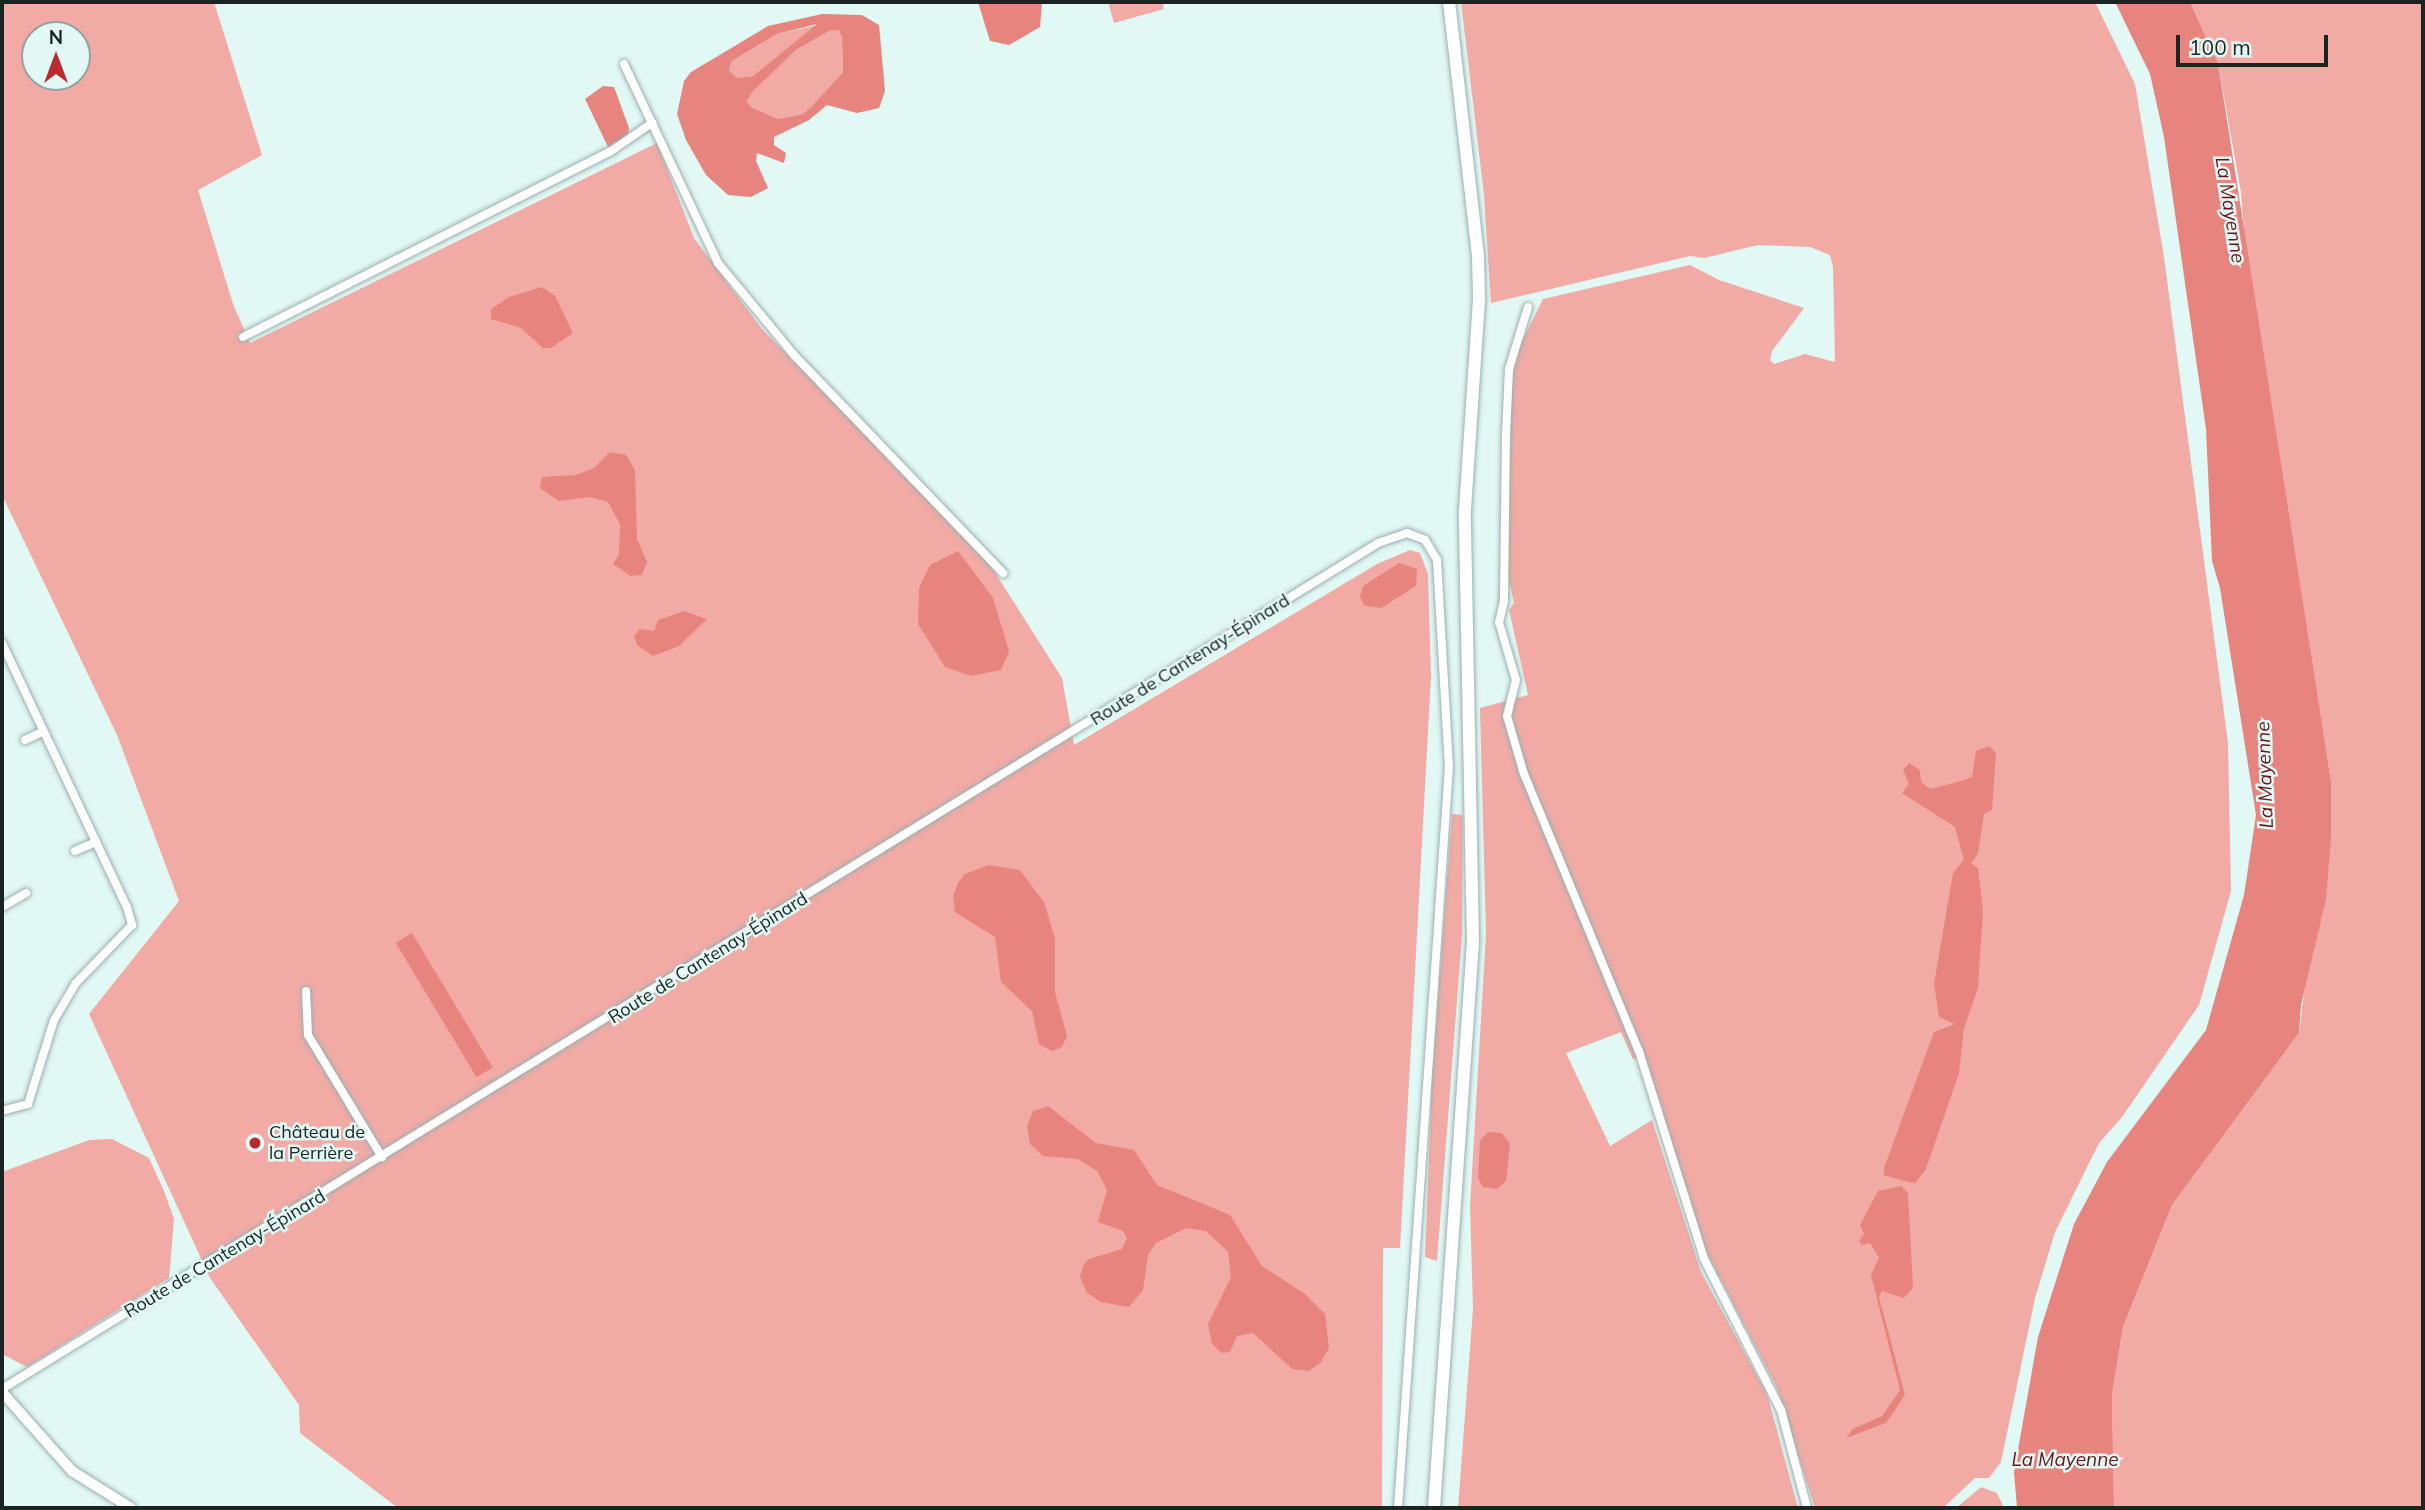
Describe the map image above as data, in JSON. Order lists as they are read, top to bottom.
{
  "streets": {
    "street": ["Route de Cantenay-Épinard"]
  },
  "water": ["La Mayenne"],
  "places": ["Château de la Perrière"],
  "scale_bar": "100 m",
  "north": "top"
}
